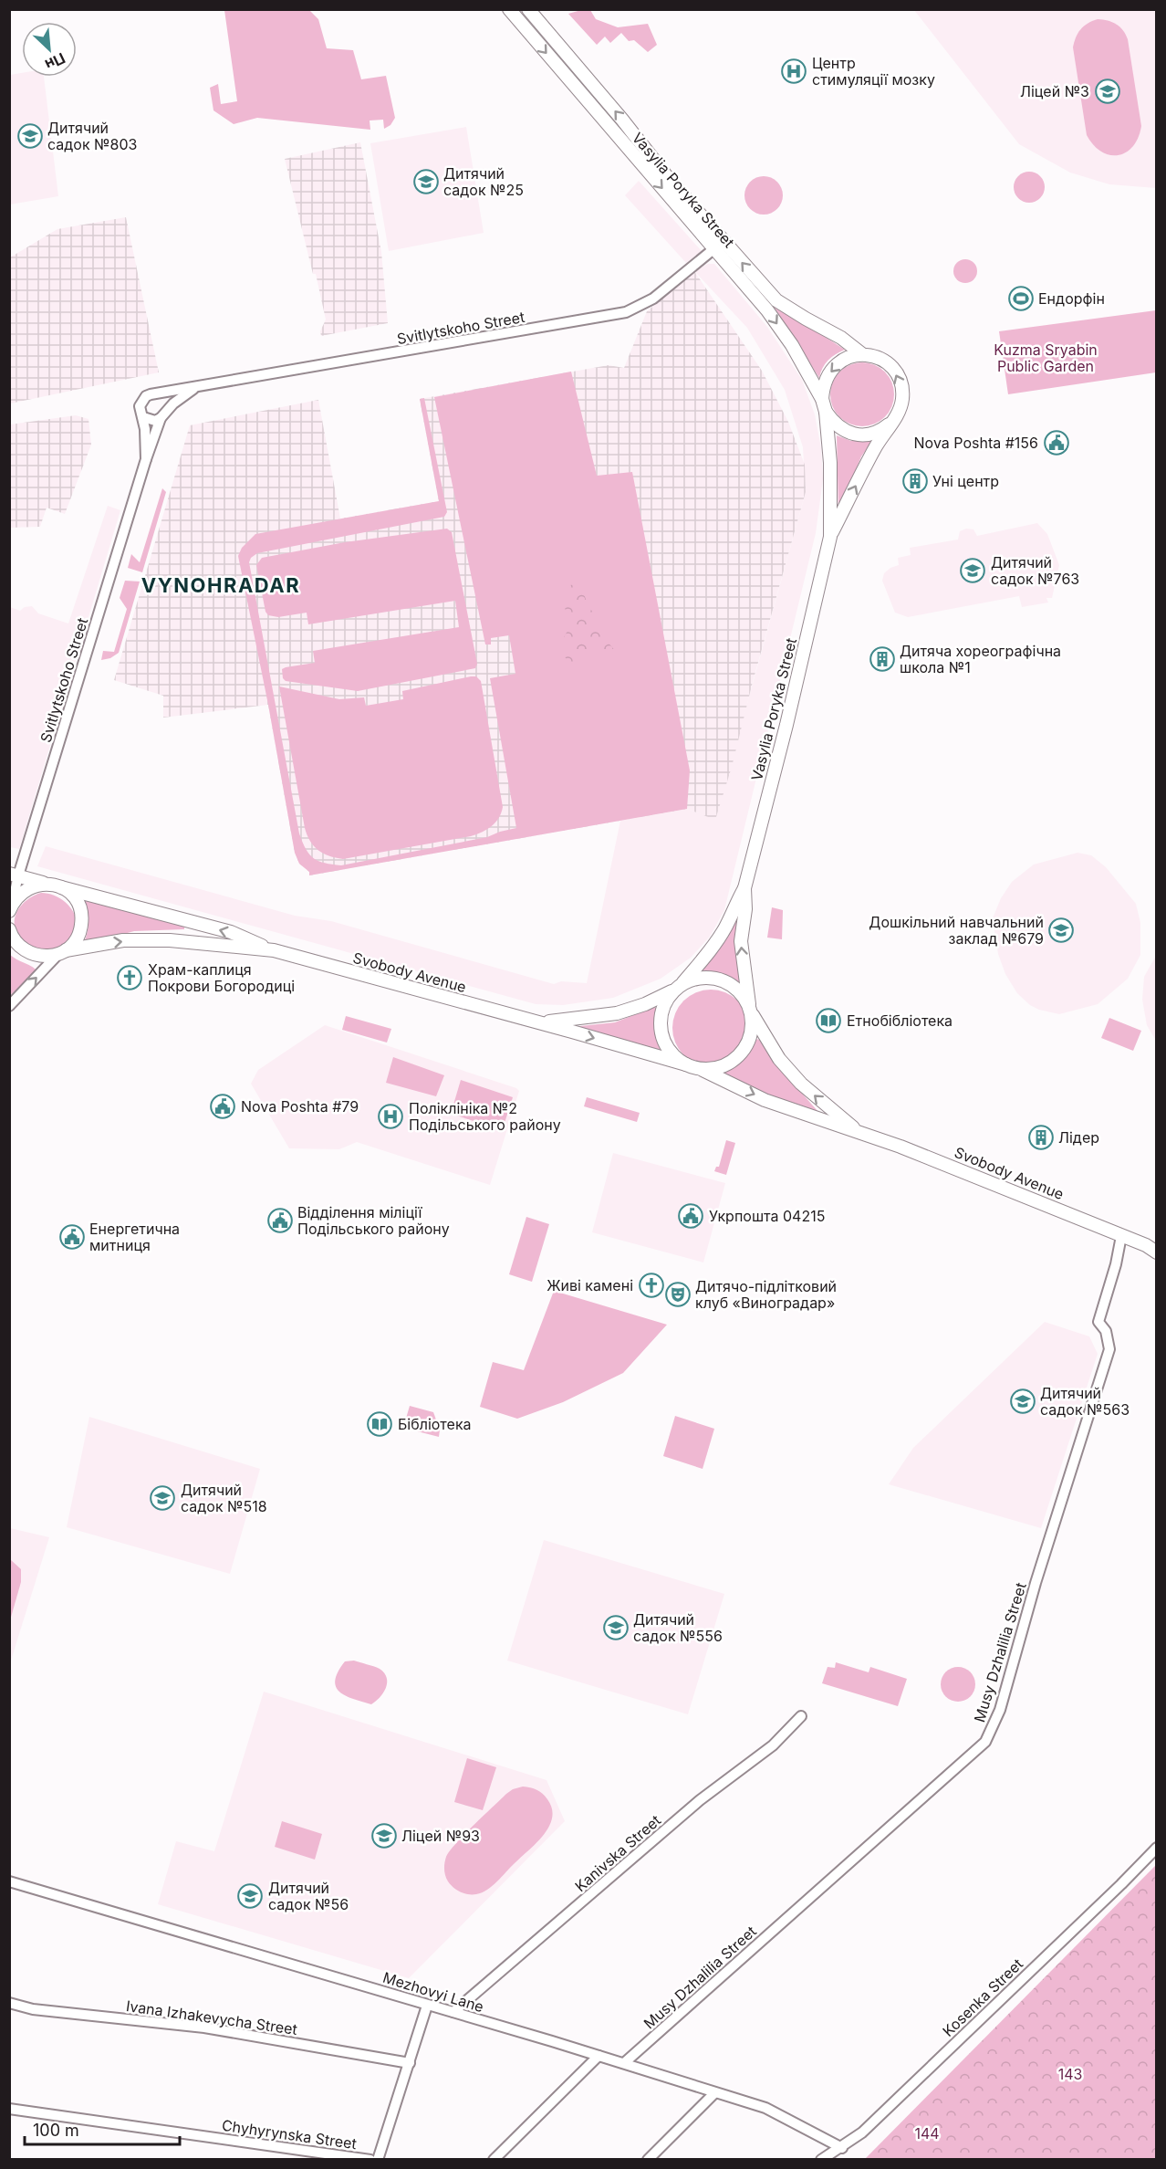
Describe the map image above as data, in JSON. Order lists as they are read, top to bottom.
{
  "streets": {
    "street": [
      "Vasylia Poryka Street",
      "Svitlytskoho Street",
      "Svobody Avenue",
      "Musy Dzhalilia Street",
      "Kanivska Street",
      "Mezhovyi Lane",
      "Kosenka Street",
      "Ivana Izhakevycha Street",
      "Chyhyrynska Street"
    ]
  },
  "crossings": [
    ["Vasylia Poryka Street", "Svitlytskoho Street"],
    ["Vasylia Poryka Street", "Svobody Avenue"],
    ["Svobody Avenue", "Musy Dzhalilia Street"],
    ["Musy Dzhalilia Street", "Mezhovyi Lane"],
    ["Kanivska Street", "Mezhovyi Lane"],
    ["Mezhovyi Lane", "Kosenka Street"]
  ],
  "districts": ["VYNOHRADAR"],
  "parks": ["Kuzma Sryabin Public Garden", "143", "144"],
  "places": {
    "hospital": ["Центр стимуляції мозку", "Поліклініка №2 Подільського району"],
    "school or university": [
      "Ліцей №3",
      "Дитячий садок №803",
      "Дитячий садок №25",
      "Дитячий садок №763",
      "Дошкільний навчальний заклад №679",
      "Дитячий садок №563",
      "Дитячий садок №518",
      "Дитячий садок №556",
      "Ліцей №93",
      "Дитячий садок №56"
    ],
    "sports": ["Ендорфін"],
    "public building": [
      "Nova Poshta #156",
      "Nova Poshta #79",
      "Укрпошта 04215",
      "Відділення міліції Подільського району",
      "Енергетична митниця"
    ],
    "building": ["Уні центр", "Дитяча хореографічна школа №1", "Лідер"],
    "church": ["Храм-каплиця Покрови Богородиці", "Живі камені"],
    "library": ["Етнобібліотека", "Бібліотека"],
    "theatre": ["Дитячо-підлітковий клуб «Виноградар»"]
  },
  "scale_bar": "100 m",
  "north": "bottom right"
}
